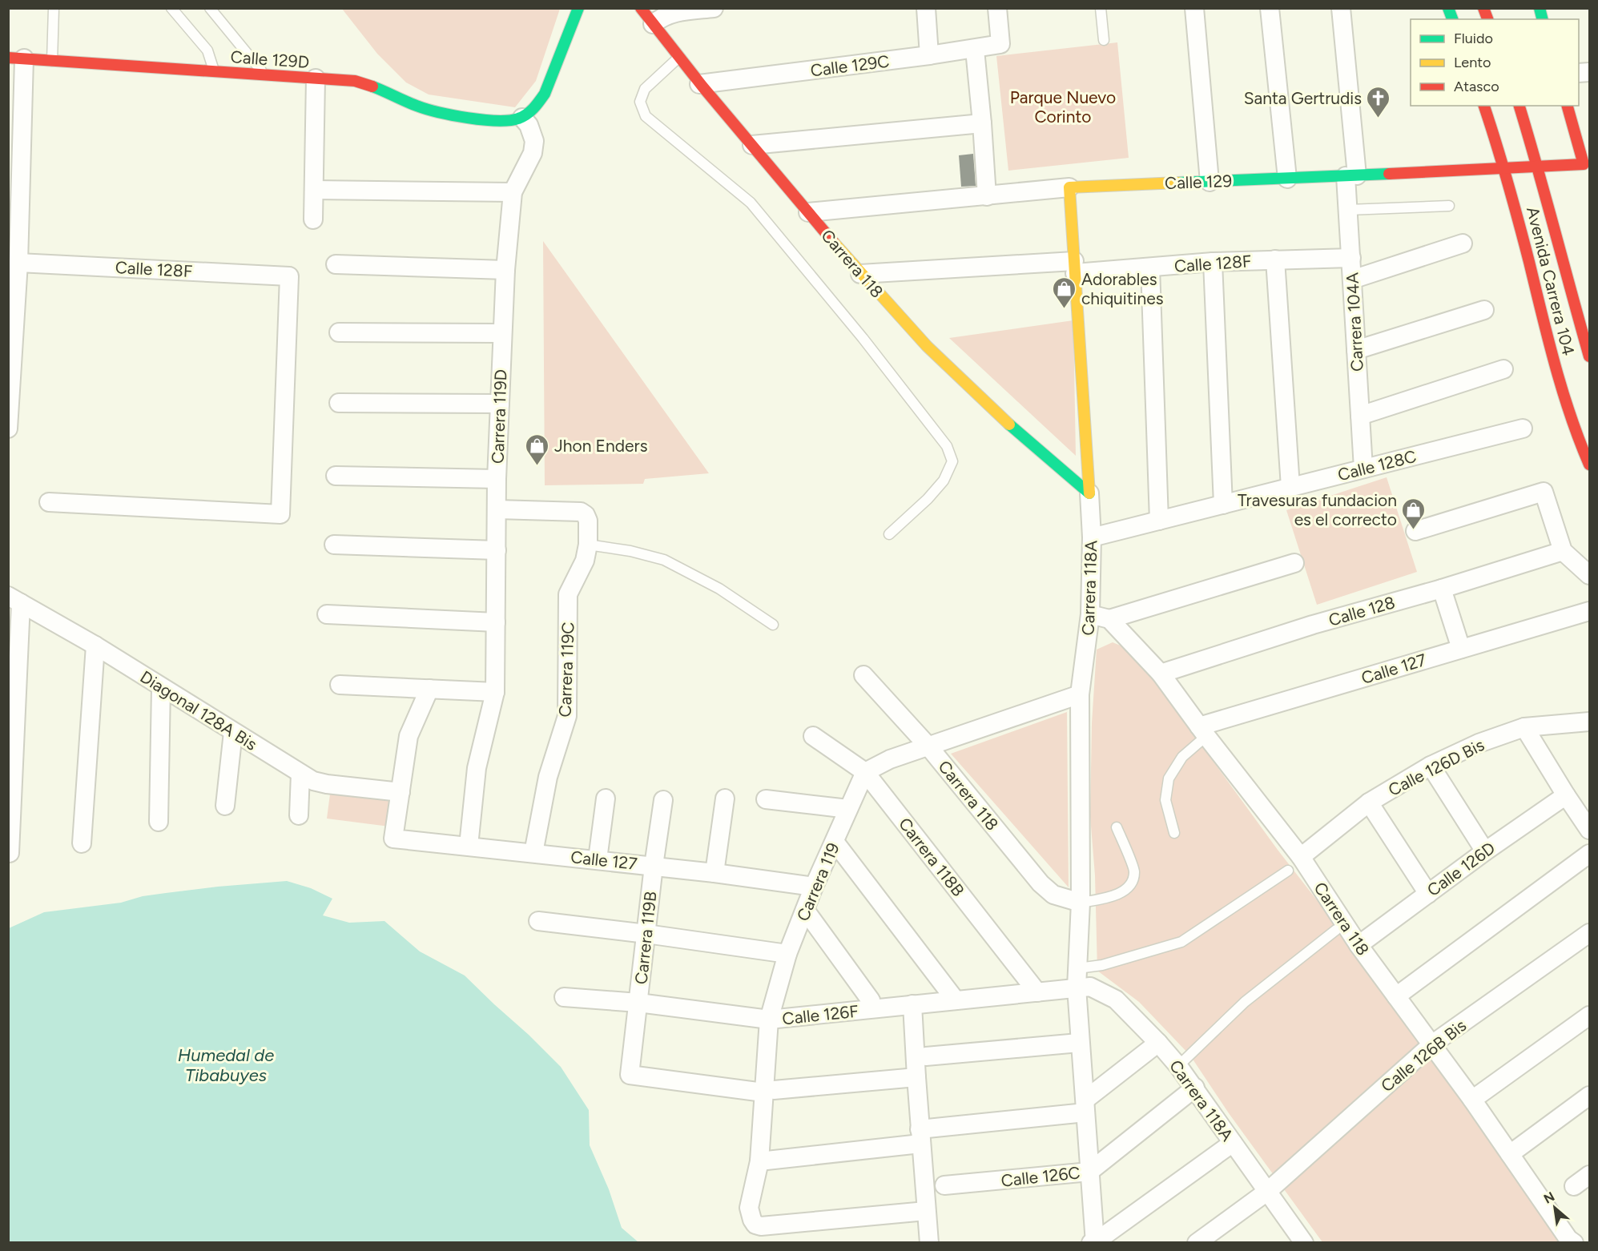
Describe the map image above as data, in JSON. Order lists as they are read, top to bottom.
{
  "streets": {
    "street": [
      "Calle 129D",
      "Calle 129C",
      "Calle 129",
      "Carrera 118",
      "Calle 128F",
      "Avenida Carrera 104",
      "Carrera 104A",
      "Carrera 119D",
      "Calle 128C",
      "Carrera 118A",
      "Calle 128",
      "Calle 127",
      "Carrera 119C",
      "Diagonal 128A Bis",
      "Calle 126D Bis",
      "Carrera 118B",
      "Calle 126D",
      "Carrera 119",
      "Carrera 119B",
      "Calle 126F",
      "Calle 126B Bis",
      "Calle 126C"
    ]
  },
  "crossings": [
    ["Calle 129D", "Carrera 119D"],
    ["Calle 129C", "Carrera 118"],
    ["Calle 129", "Carrera 118"],
    ["Calle 129", "Avenida Carrera 104"],
    ["Calle 129", "Carrera 104A"],
    ["Calle 129", "Carrera 118A"],
    ["Carrera 118", "Calle 128F"],
    ["Carrera 118", "Carrera 118A"],
    ["Carrera 118", "Calle 128"],
    ["Carrera 118", "Calle 127"],
    ["Carrera 118", "Calle 126D Bis"],
    ["Carrera 118", "Calle 126D"],
    ["Carrera 118", "Calle 126B Bis"],
    ["Calle 128F", "Carrera 104A"],
    ["Calle 128F", "Carrera 118A"],
    ["Carrera 104A", "Calle 128C"],
    ["Carrera 119D", "Calle 127"],
    ["Carrera 119D", "Carrera 119C"],
    ["Calle 128C", "Carrera 118A"],
    ["Carrera 118A", "Calle 126F"],
    ["Carrera 118A", "Calle 126B Bis"],
    ["Carrera 118A", "Calle 126C"],
    ["Calle 127", "Carrera 119C"],
    ["Calle 127", "Diagonal 128A Bis"],
    ["Calle 127", "Carrera 119"],
    ["Calle 127", "Carrera 119B"],
    ["Carrera 118B", "Carrera 119"],
    ["Carrera 118B", "Calle 126F"],
    ["Carrera 119", "Carrera 119B"],
    ["Carrera 119", "Calle 126F"],
    ["Carrera 119B", "Calle 126F"]
  ],
  "water": ["Humedal de Tibabuyes"],
  "parks": ["Parque Nuevo Corinto"],
  "places": {
    "church": ["Santa Gertrudis"],
    "shop": ["Adorables chiquitines", "Jhon Enders", "Travesuras fundacion es el correcto"]
  },
  "legend": ["Fluido", "Lento", "Atasco"],
  "north": "top left"
}
